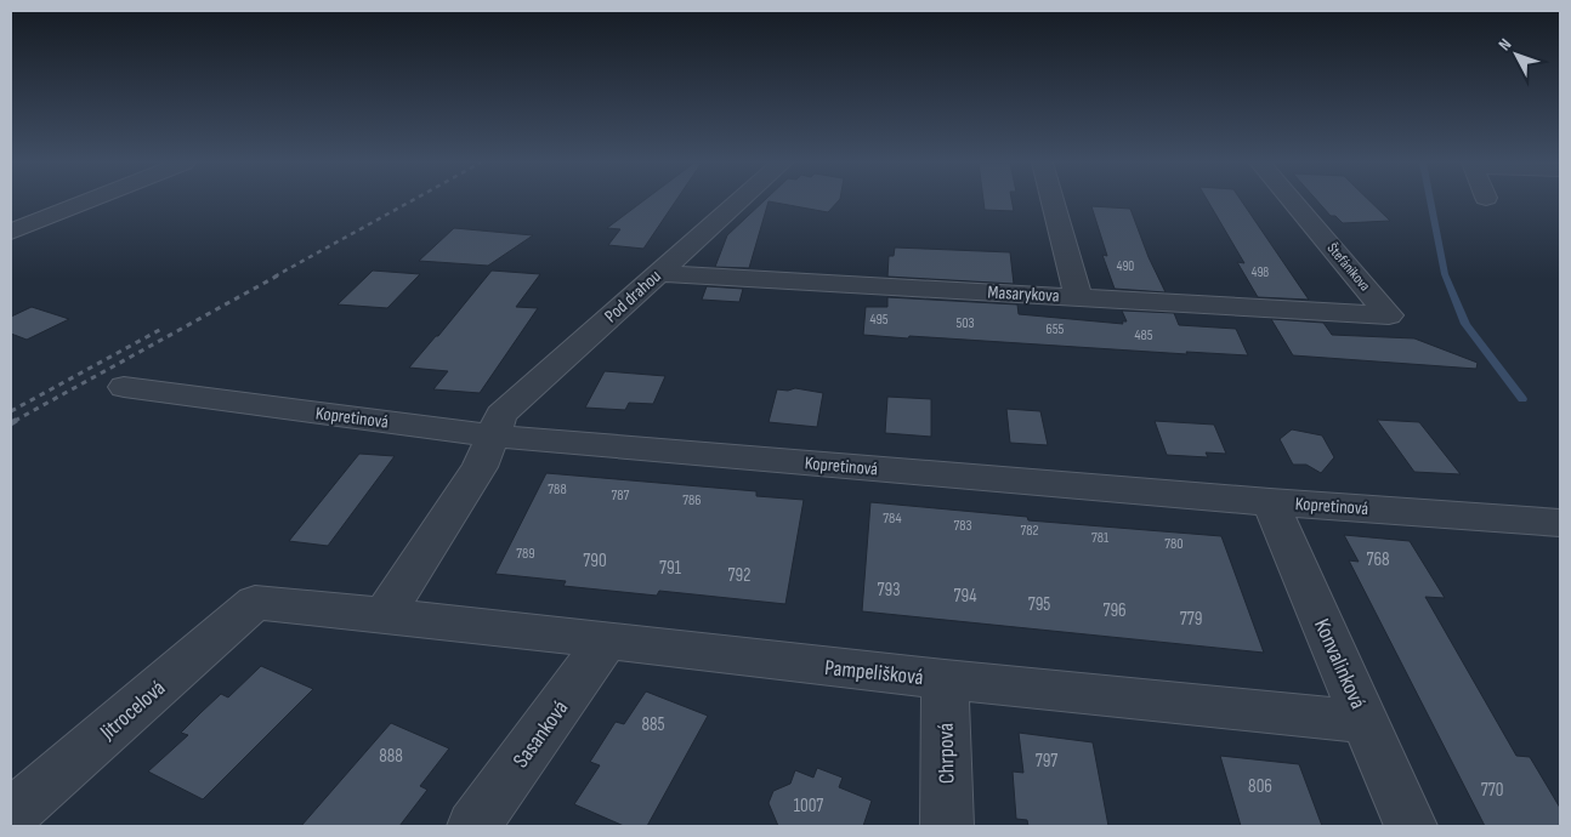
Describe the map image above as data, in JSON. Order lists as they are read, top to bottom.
{
  "streets": {
    "street": [
      "Štefánikova",
      "Masarykova",
      "Pod drahou",
      "Kopretinová",
      "Konvalinková",
      "Pampelišková",
      "Jitrocelová",
      "Sasanková",
      "Chrpová"
    ]
  },
  "crossings": [
    ["Štefánikova", "Masarykova"],
    ["Masarykova", "Pod drahou"],
    ["Pod drahou", "Kopretinová"],
    ["Kopretinová", "Konvalinková"],
    ["Konvalinková", "Pampelišková"],
    ["Pampelišková", "Jitrocelová"],
    ["Pampelišková", "Sasanková"],
    ["Pampelišková", "Chrpová"]
  ],
  "house_numbers": [
    "490",
    "498",
    "495",
    "503",
    "655",
    "485",
    "788",
    "787",
    "786",
    "784",
    "783",
    "782",
    "781",
    "780",
    "789",
    "768",
    "790",
    "791",
    "792",
    "793",
    "794",
    "795",
    "796",
    "779",
    "885",
    "888",
    "797",
    "806",
    "770",
    "1007"
  ],
  "north": "top left"
}
